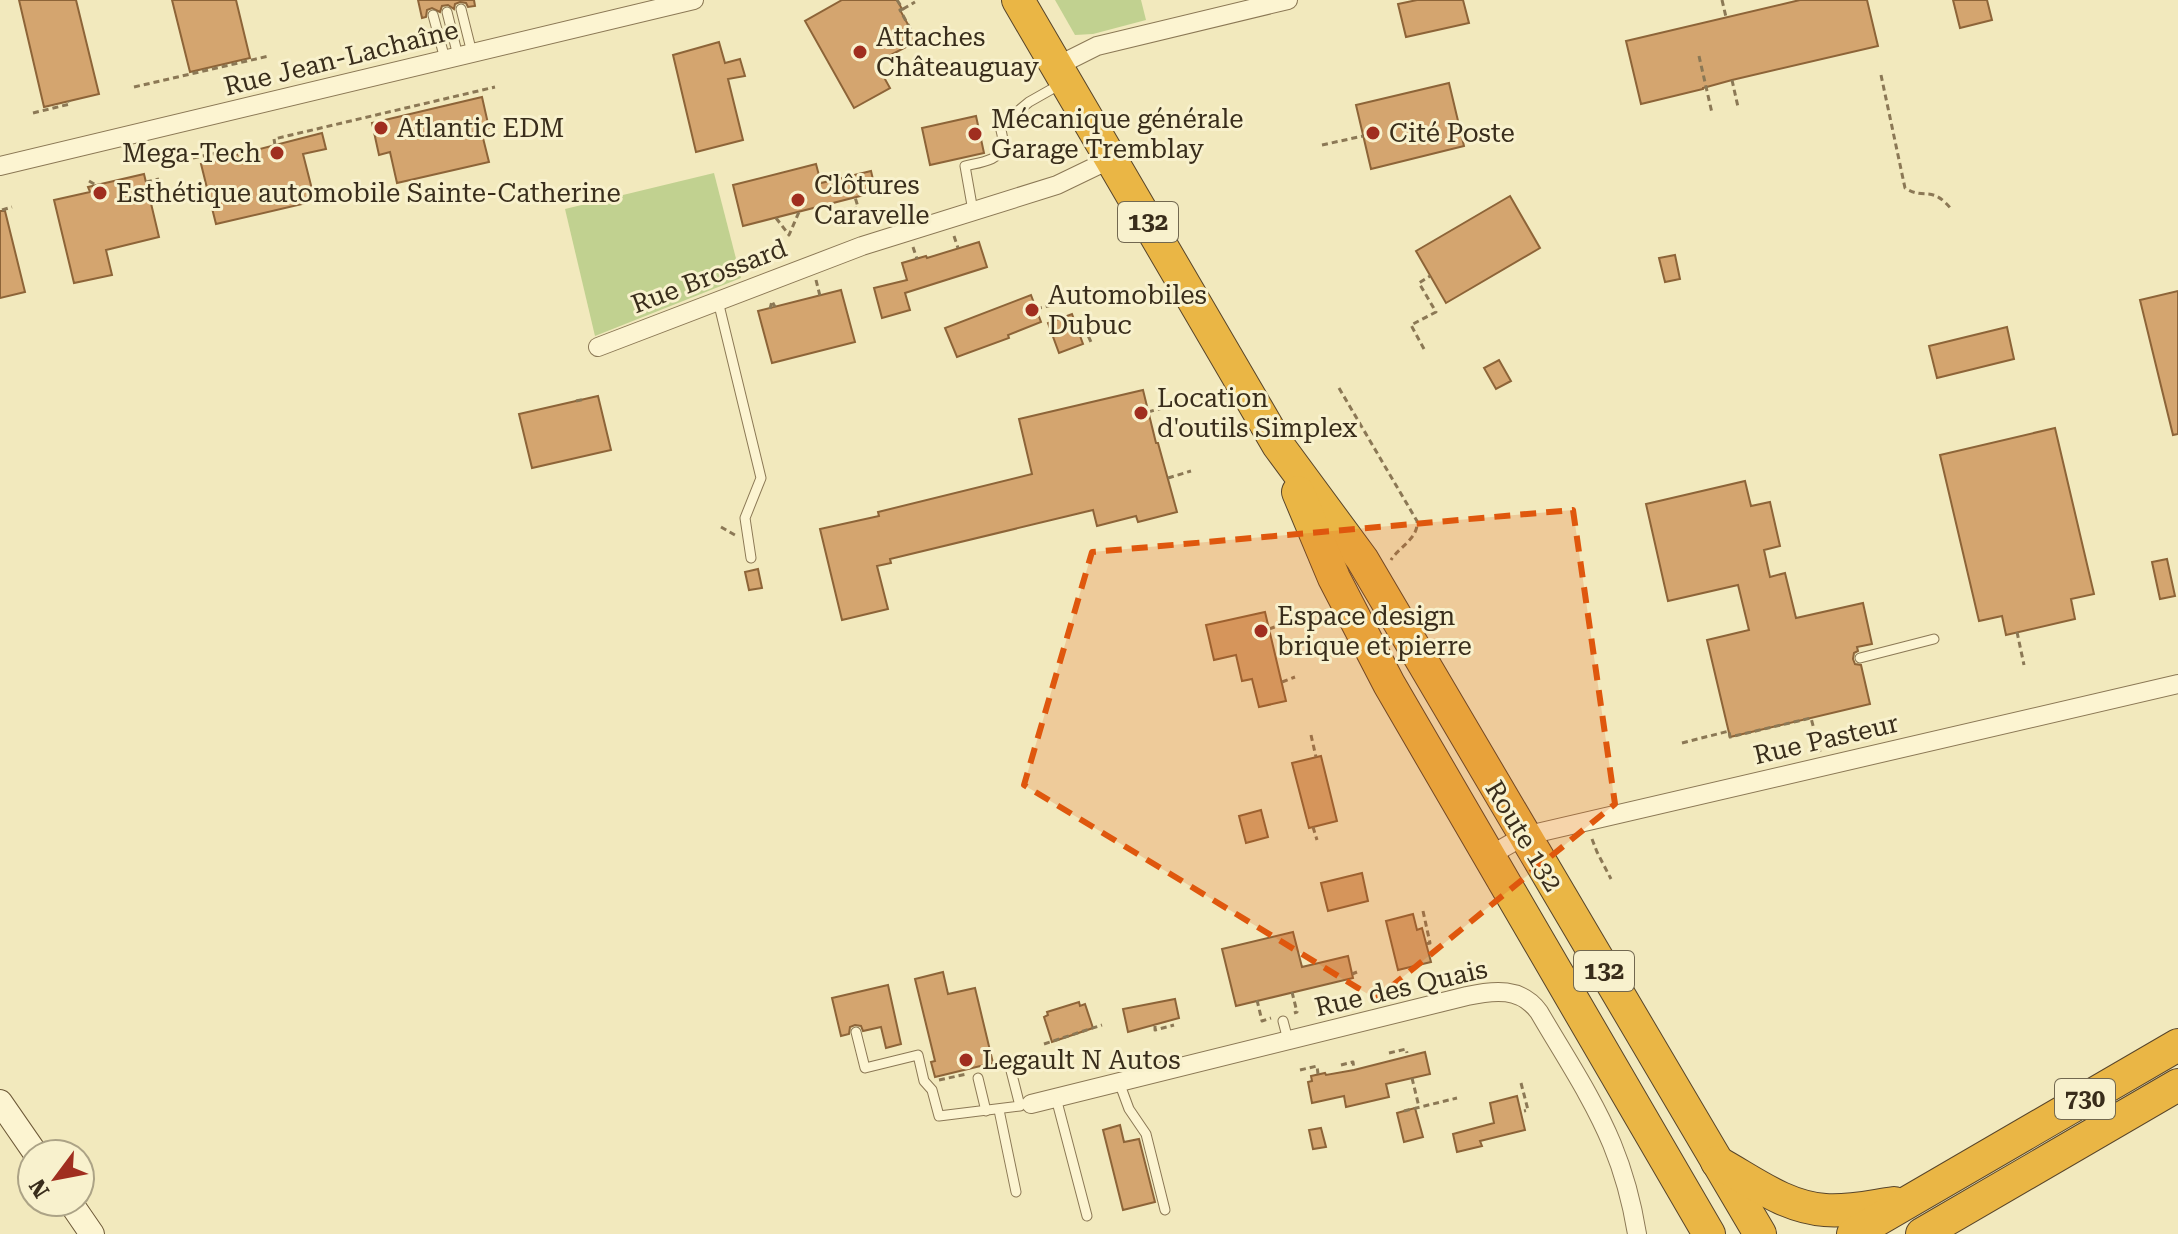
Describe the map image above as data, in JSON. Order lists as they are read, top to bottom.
{
  "streets": {
    "highway": ["132", "Route 132", "730"],
    "street": [
      "Rue Jean-Lachaîne",
      "Rue Brossard",
      "Rue Pasteur",
      "Rue des Quais"
    ]
  },
  "crossings": [
    ["Rue Brossard", "Route 132"],
    ["Rue Pasteur", "Route 132"]
  ],
  "places": [
    "Attaches Châteauguay",
    "Atlantic EDM",
    "Cité Poste",
    "Mécanique générale Garage Tremblay",
    "Mega-Tech",
    "Esthétique automobile Sainte-Catherine",
    "Clôtures Caravelle",
    "Automobiles Dubuc",
    "Location d'outils Simplex",
    "Espace design brique et pierre",
    "Legault N Autos"
  ],
  "north": "bottom left"
}
